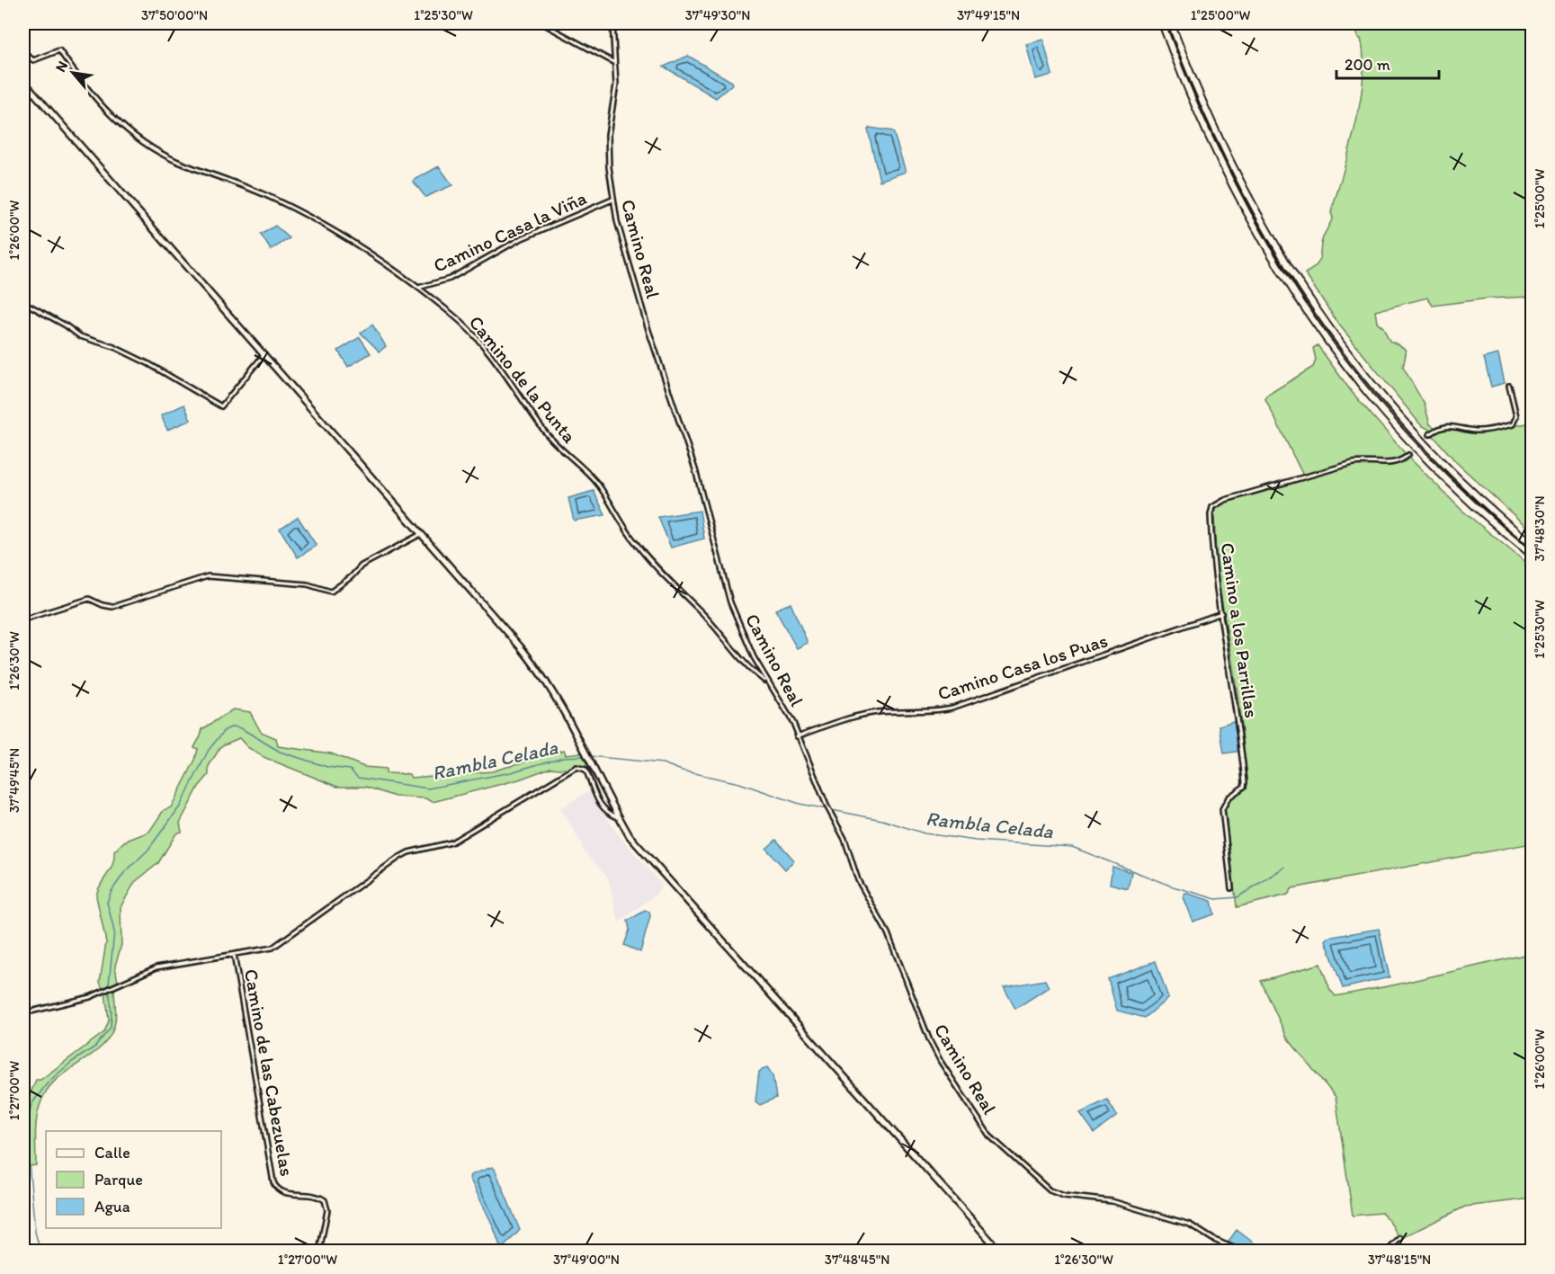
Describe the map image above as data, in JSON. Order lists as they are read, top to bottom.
{
  "streets": {
    "street": [
      "Camino Casa la Viña",
      "Camino Real",
      "Camino de la Punta",
      "Camino a los Parrillas",
      "Camino Casa los Puas",
      "Camino de las Cabezuelas"
    ]
  },
  "crossings": [
    ["Camino Casa la Viña", "Camino Real"],
    ["Camino Casa la Viña", "Camino de la Punta"],
    ["Camino Real", "Camino de la Punta"],
    ["Camino Real", "Camino Casa los Puas"],
    ["Camino a los Parrillas", "Camino Casa los Puas"]
  ],
  "water": ["Rambla Celada"],
  "legend": ["Calle", "Parque", "Agua"],
  "scale_bar": "200 m",
  "north": "top left",
  "coordinates": [
    "37°50'00\"N",
    "1°25'30\"W",
    "37°49'30\"N",
    "37°49'15\"N",
    "1°25'00\"W",
    "1°26'00\"W",
    "37°48'30\"N",
    "1°26'30\"W",
    "37°49'45\"N",
    "1°27'00\"W",
    "37°49'00\"N",
    "37°48'45\"N",
    "37°48'15\"N"
  ]
}
